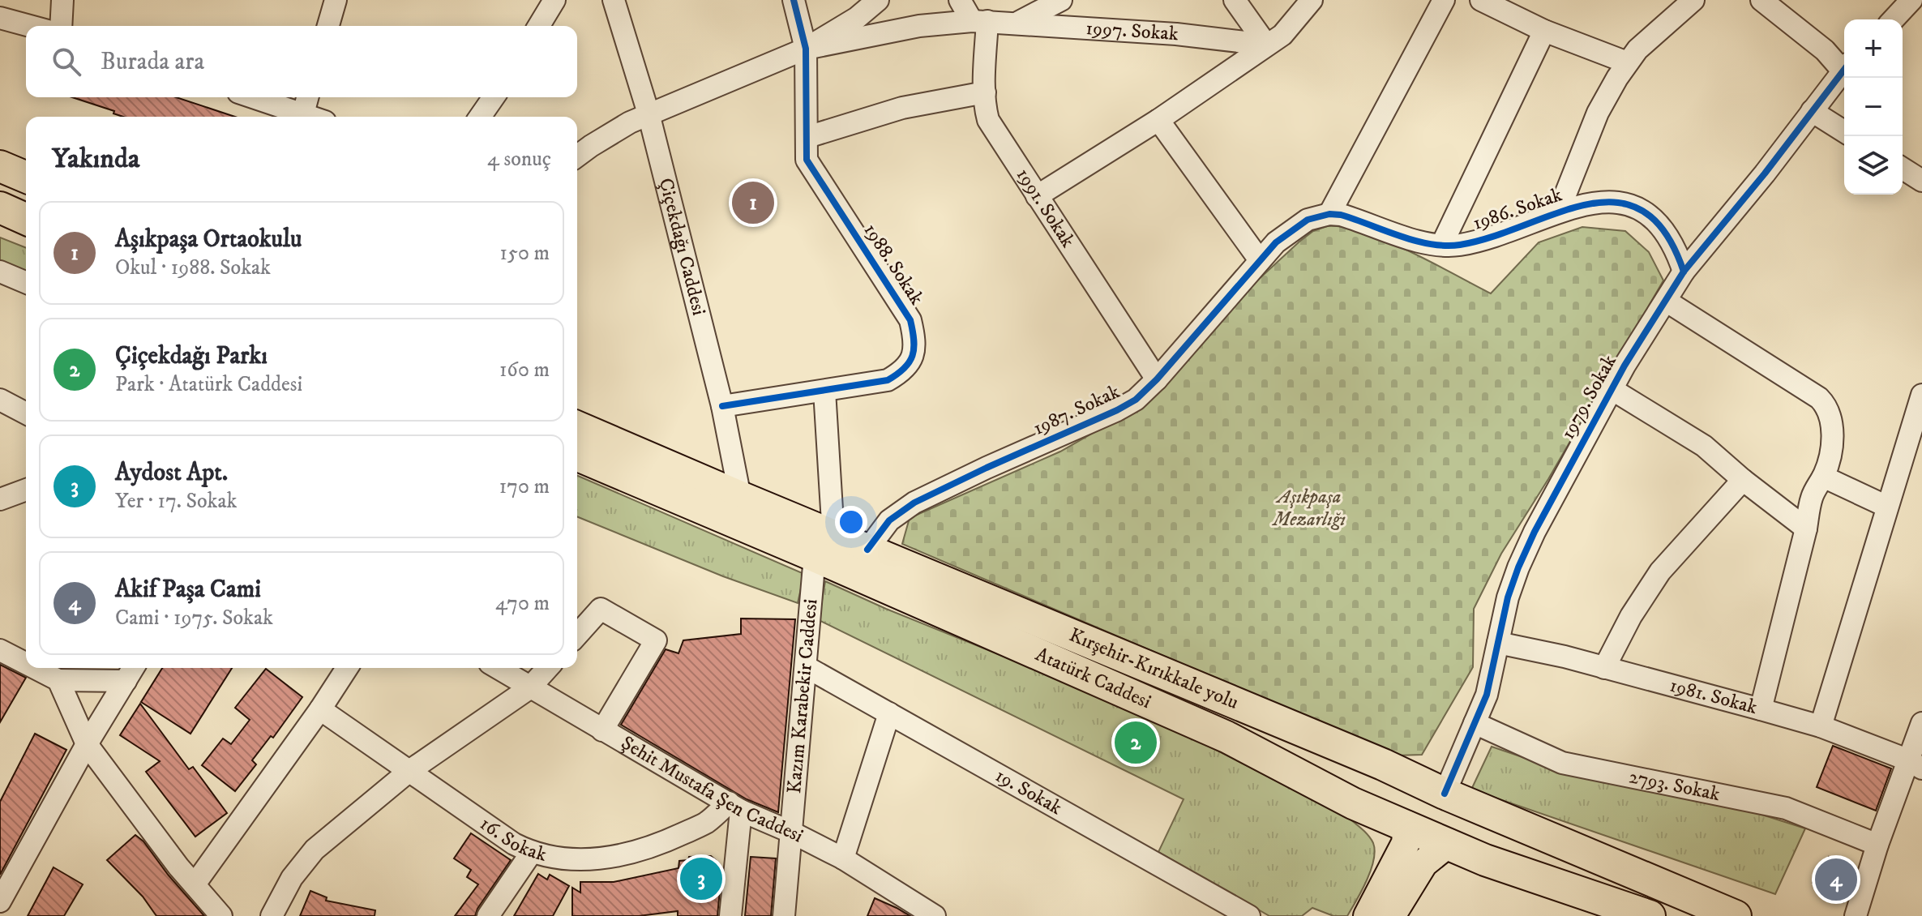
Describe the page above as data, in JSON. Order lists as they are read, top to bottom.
{
  "streets": {
    "highway": ["Kırşehir-Kırıkkale yolu", "Atatürk Caddesi"],
    "street": [
      "1997. Sokak",
      "1991. Sokak",
      "1986. Sokak",
      "Çiçekdağı Caddesi",
      "1988. Sokak",
      "1979. Sokak",
      "1987. Sokak",
      "1981. Sokak",
      "Kazım Karabekir Caddesi",
      "2793. Sokak",
      "Şehit Mustafa Şen Caddesi",
      "19. Sokak",
      "16. Sokak"
    ]
  },
  "crossings": [
    ["1997. Sokak", "1991. Sokak"],
    ["1997. Sokak", "1988. Sokak"],
    ["1991. Sokak", "1987. Sokak"],
    ["1986. Sokak", "1979. Sokak"],
    ["1986. Sokak", "1987. Sokak"],
    ["Çiçekdağı Caddesi", "1988. Sokak"],
    ["Çiçekdağı Caddesi", "Kırşehir-Kırıkkale yolu"],
    ["1988. Sokak", "Kazım Karabekir Caddesi"],
    ["1979. Sokak", "Kırşehir-Kırıkkale yolu"],
    ["1979. Sokak", "1981. Sokak"],
    ["1979. Sokak", "2793. Sokak"],
    ["1987. Sokak", "Kırşehir-Kırıkkale yolu"],
    ["Kırşehir-Kırıkkale yolu", "Atatürk Caddesi"],
    ["Kırşehir-Kırıkkale yolu", "Kazım Karabekir Caddesi"],
    ["Atatürk Caddesi", "Kazım Karabekir Caddesi"],
    ["Kazım Karabekir Caddesi", "Şehit Mustafa Şen Caddesi"],
    ["Kazım Karabekir Caddesi", "19. Sokak"],
    ["Şehit Mustafa Şen Caddesi", "16. Sokak"]
  ],
  "parks": ["Aşıkpaşa Mezarlığı"],
  "page": {
    "map_buttons": ["+", "−"],
    "search": "Burada ara",
    "heading": ["Yakında", "4 sonuç"],
    "pins": [
      "1",
      "2",
      "3",
      "4"
    ],
    "list": [
      {
        "mark": "1",
        "name": "Aşıkpaşa Ortaokulu",
        "note": "Okul · 1988. Sokak",
        "value": "150 m"
      },
      {
        "mark": "2",
        "name": "Çiçekdağı Parkı",
        "note": "Park · Atatürk Caddesi",
        "value": "160 m"
      },
      {
        "mark": "3",
        "name": "Aydost Apt.",
        "note": "Yer · 17. Sokak",
        "value": "170 m"
      },
      {
        "mark": "4",
        "name": "Akif Paşa Cami",
        "note": "Cami · 1975. Sokak",
        "value": "470 m"
      }
    ]
  }
}
